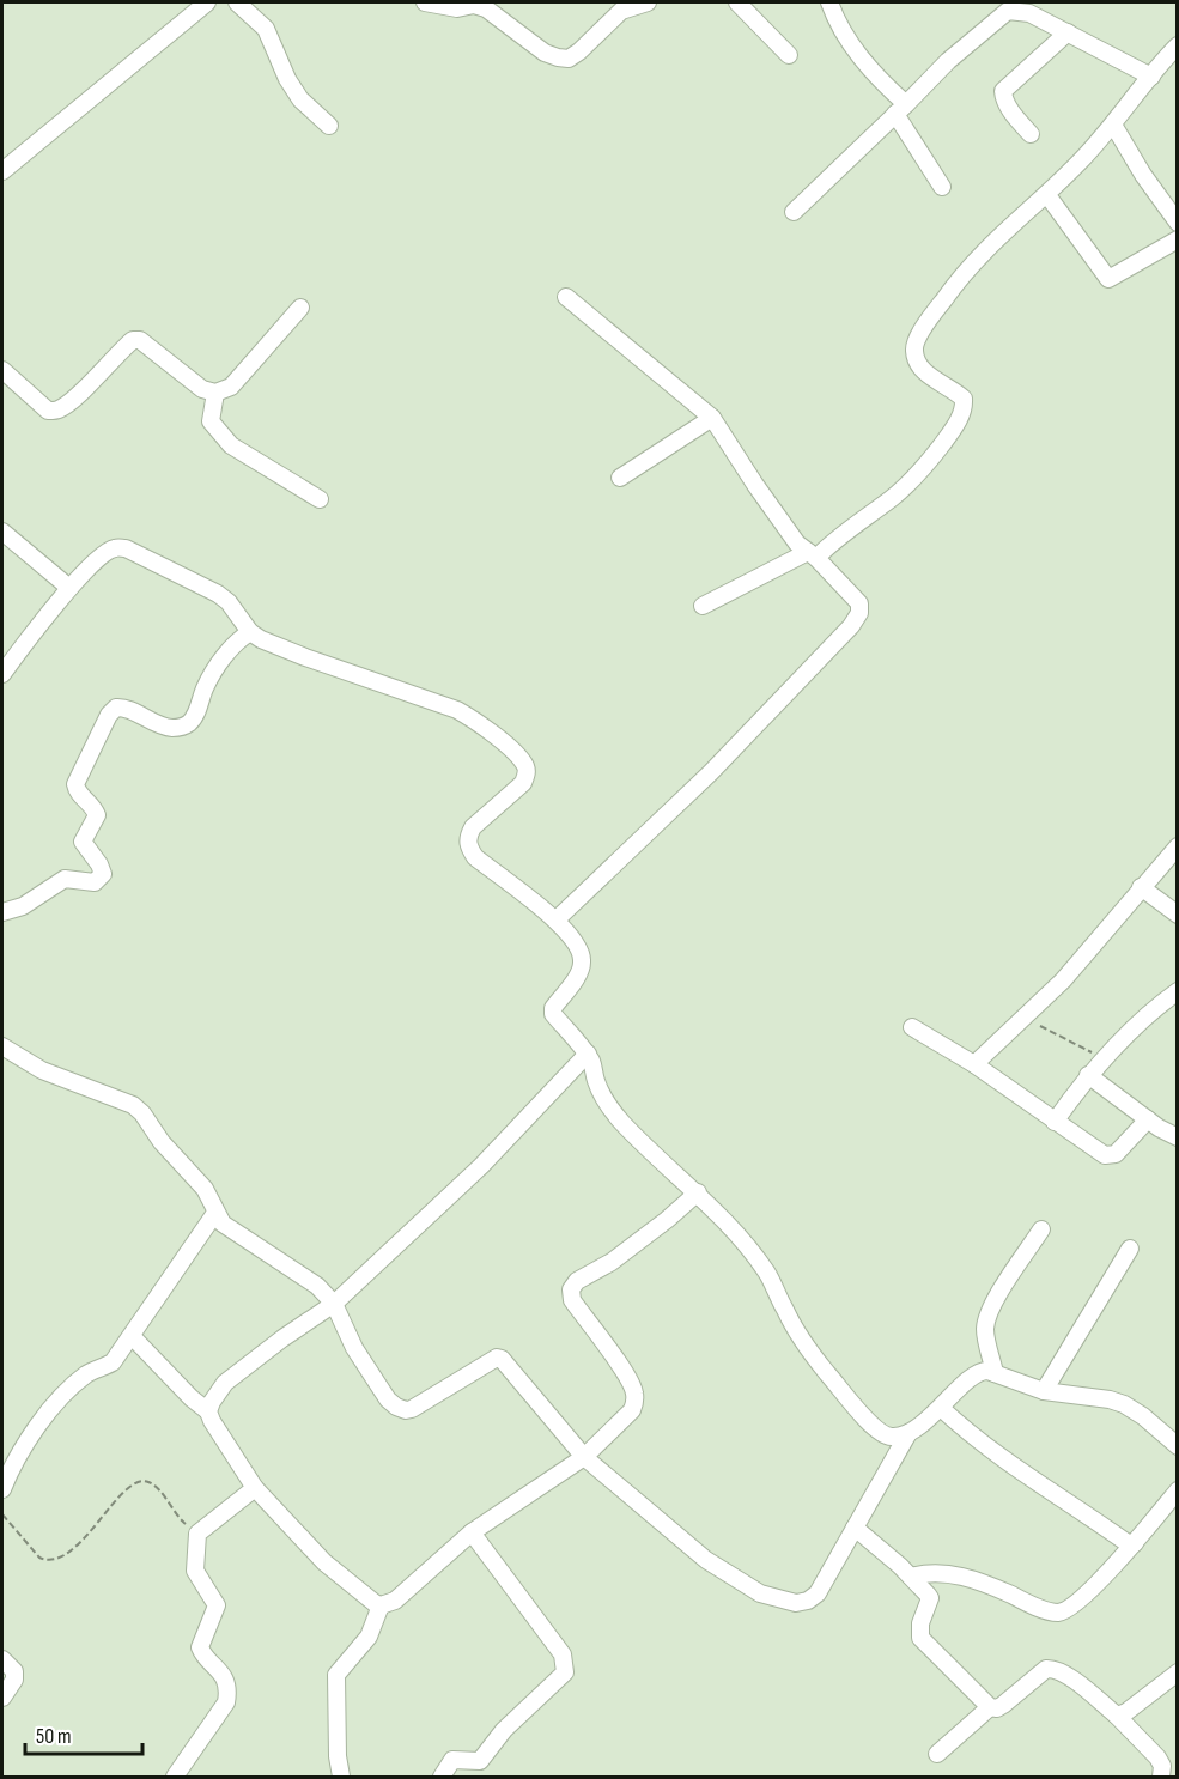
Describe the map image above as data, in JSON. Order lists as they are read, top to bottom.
{
  "scale_bar": "50 m"
}
